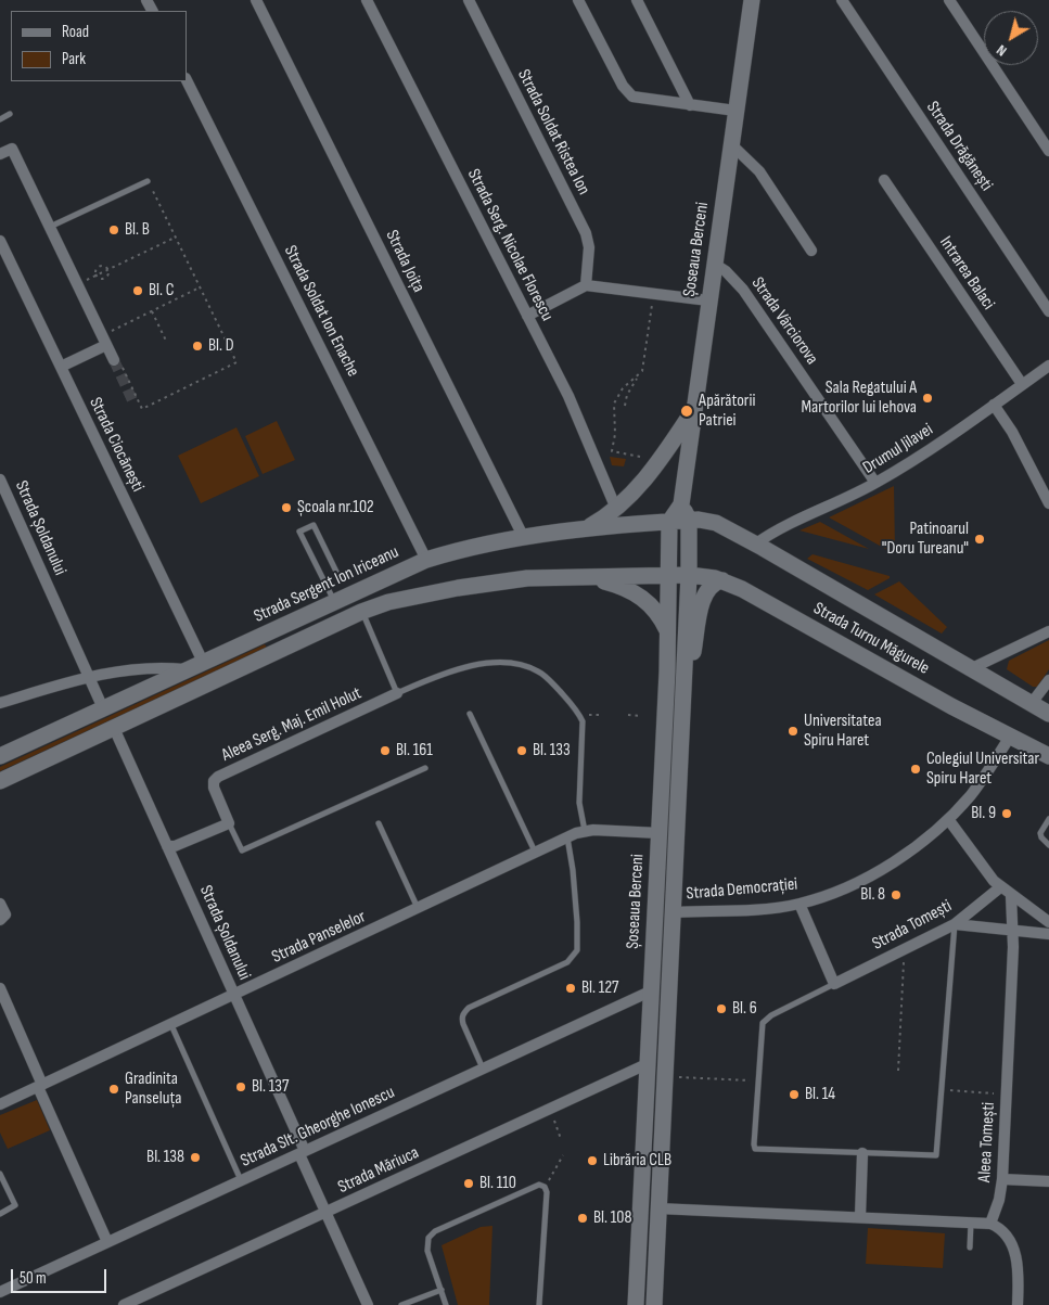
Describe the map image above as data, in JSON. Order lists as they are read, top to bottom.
{
  "streets": {
    "main road": ["Șoseaua Berceni", "Strada Sergent Ion Iriceanu", "Strada Turnu Măgurele"],
    "street": [
      "Strada Soldat Ristea Ion",
      "Strada Drăgănești",
      "Strada Serg. Nicolae Florescu",
      "Strada Joița",
      "Intrarea Balaci",
      "Strada Soldat Ion Enache",
      "Strada Vârciorova",
      "Strada Ciocănești",
      "Drumul Jilavei",
      "Strada Șoldanului",
      "Aleea Serg. Maj. Emil Holut",
      "Strada Democrației",
      "Strada Tomești",
      "Strada Panselelor",
      "Strada Slt. Gheorghe Ionescu",
      "Aleea Tomești",
      "Strada Măriuca"
    ]
  },
  "crossings": [
    ["Șoseaua Berceni", "Strada Vârciorova"],
    ["Șoseaua Berceni", "Strada Sergent Ion Iriceanu"],
    ["Șoseaua Berceni", "Strada Turnu Măgurele"],
    ["Șoseaua Berceni", "Strada Panselelor"],
    ["Șoseaua Berceni", "Strada Slt. Gheorghe Ionescu"],
    ["Șoseaua Berceni", "Strada Măriuca"],
    ["Strada Joița", "Strada Sergent Ion Iriceanu"],
    ["Intrarea Balaci", "Drumul Jilavei"],
    ["Strada Soldat Ion Enache", "Strada Sergent Ion Iriceanu"],
    ["Strada Vârciorova", "Drumul Jilavei"],
    ["Strada Ciocănești", "Strada Sergent Ion Iriceanu"],
    ["Drumul Jilavei", "Strada Turnu Măgurele"],
    ["Strada Șoldanului", "Strada Sergent Ion Iriceanu"],
    ["Strada Șoldanului", "Strada Panselelor"],
    ["Strada Șoldanului", "Strada Slt. Gheorghe Ionescu"],
    ["Strada Șoldanului", "Strada Măriuca"],
    ["Strada Sergent Ion Iriceanu", "Strada Turnu Măgurele"],
    ["Strada Turnu Măgurele", "Strada Democrației"]
  ],
  "places": [
    "Bl. B",
    "Bl. C",
    "Bl. D",
    "Sala Regatului A Martorilor lui Iehova",
    "Apărătorii Patriei",
    "Școala nr.102",
    "Patinoarul \"Doru Tureanu\"",
    "Universitatea Spiru Haret",
    "Bl. 161",
    "Bl. 133",
    "Colegiul Universitar Spiru Haret",
    "Bl. 9",
    "Bl. 8",
    "Bl. 127",
    "Bl. 6",
    "Bl. 137",
    "Gradinita Panseluța",
    "Bl. 14",
    "Bl. 138",
    "Librăria CLB",
    "Bl. 110",
    "Bl. 108"
  ],
  "legend": ["Road", "Park"],
  "scale_bar": "50 m",
  "north": "bottom left"
}
